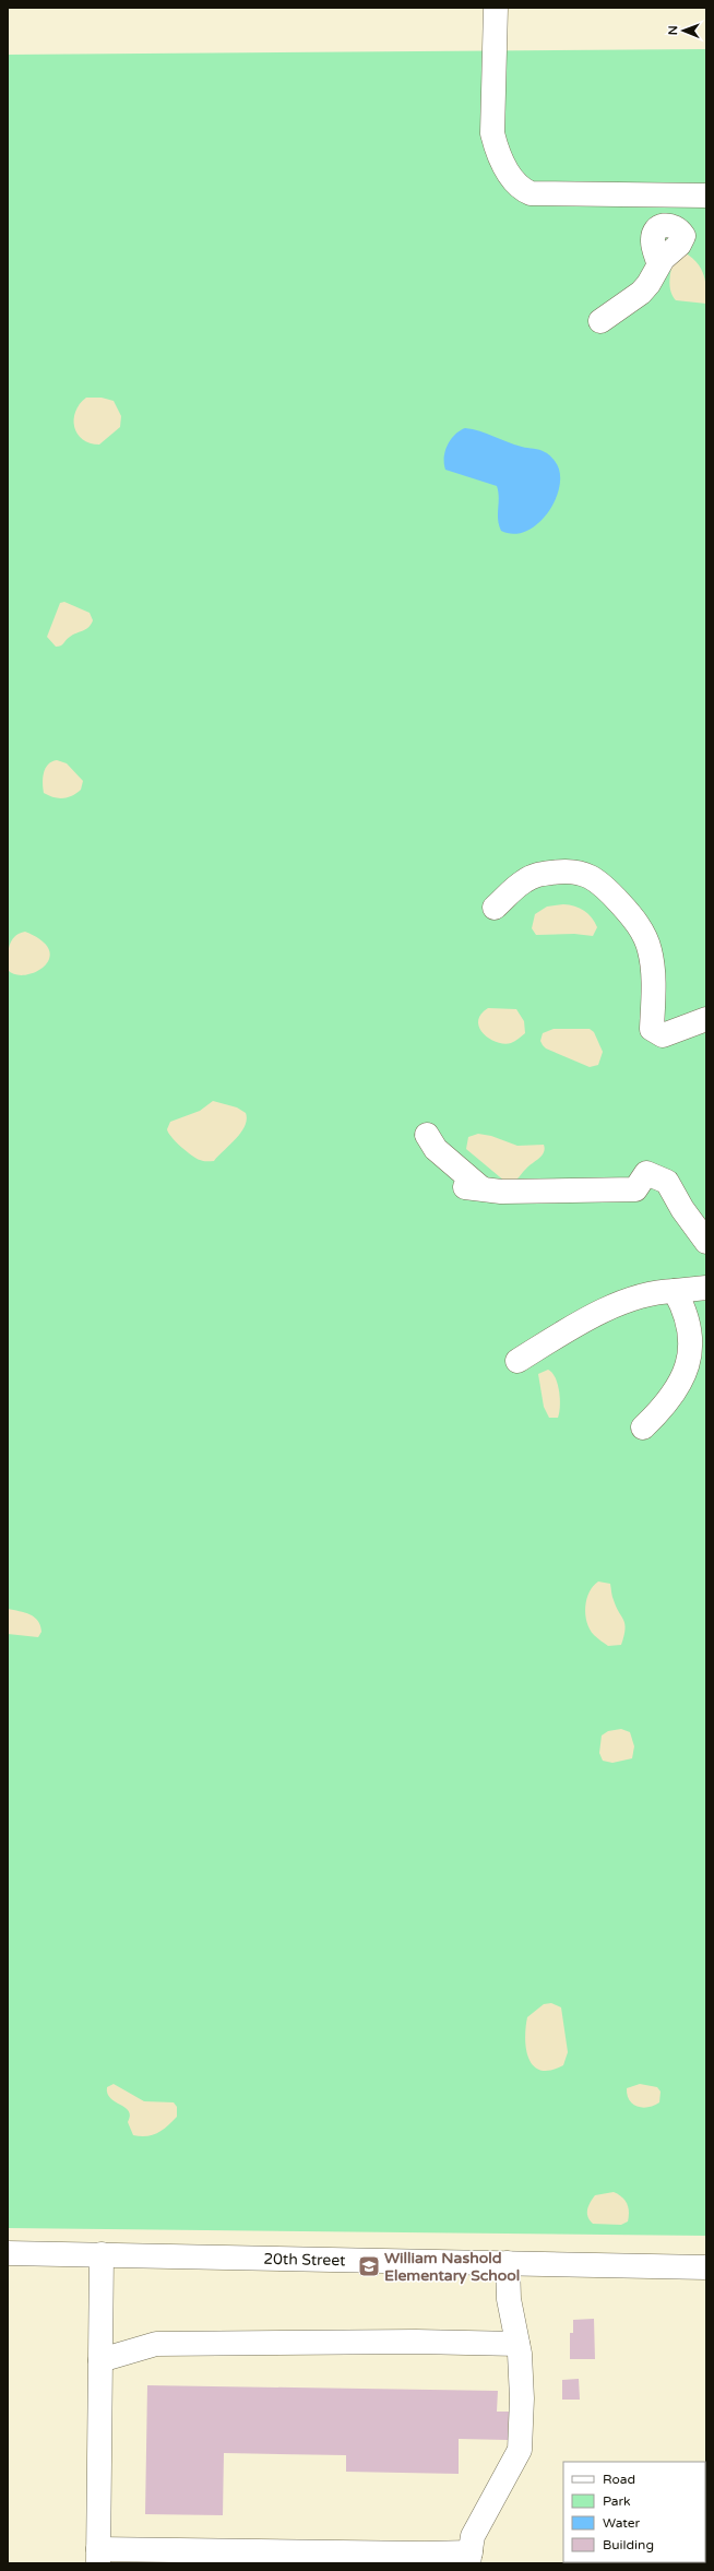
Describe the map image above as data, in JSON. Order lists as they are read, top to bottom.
{
  "streets": {
    "street": ["20th Street"]
  },
  "places": {
    "school or university": ["William Nashold Elementary School"]
  },
  "legend": [
    "Road",
    "Park",
    "Water",
    "Building"
  ],
  "north": "left"
}
